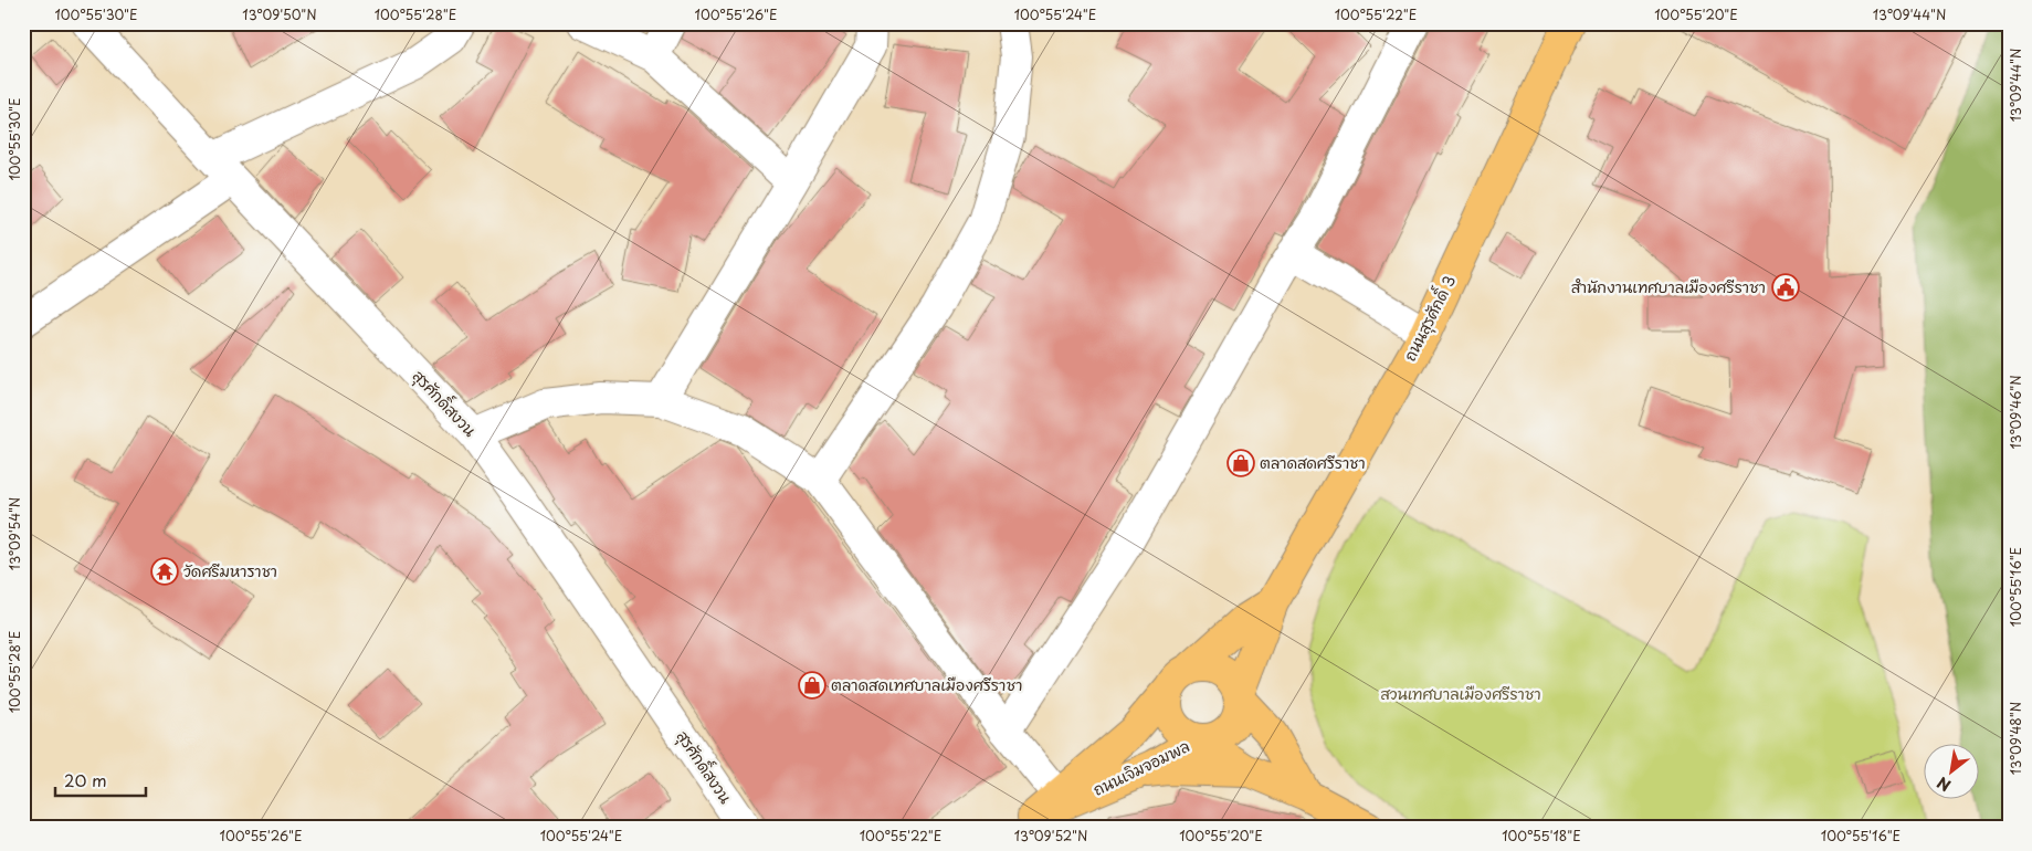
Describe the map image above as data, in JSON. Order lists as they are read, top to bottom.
{
  "streets": {
    "main road": ["ถนนสุรศักดิ์ 3", "ถนนเจิมจอมพล"],
    "street": ["สุรศักดิ์สงวน"]
  },
  "crossings": [
    ["ถนนสุรศักดิ์ 3", "ถนนเจิมจอมพล"]
  ],
  "parks": ["สวนเทศบาลเมืองศรีราชา"],
  "places": {
    "public building": ["สำนักงานเทศบาลเมืองศรีราชา"],
    "shop": ["ตลาดสดศรีราชา", "ตลาดสดเทศบาลเมืองศรีราชา"],
    "temple": ["วัดศรีมหาราชา"]
  },
  "scale_bar": "20 m",
  "north": "bottom left",
  "coordinates": [
    "100°55'30\"E",
    "13°09'50\"N",
    "100°55'28\"E",
    "100°55'26\"E",
    "100°55'24\"E",
    "100°55'22\"E",
    "100°55'20\"E",
    "13°09'44\"N",
    "13°09'46\"N",
    "13°09'54\"N",
    "100°55'16\"E",
    "13°09'48\"N",
    "13°09'52\"N",
    "100°55'18\"E"
  ]
}
